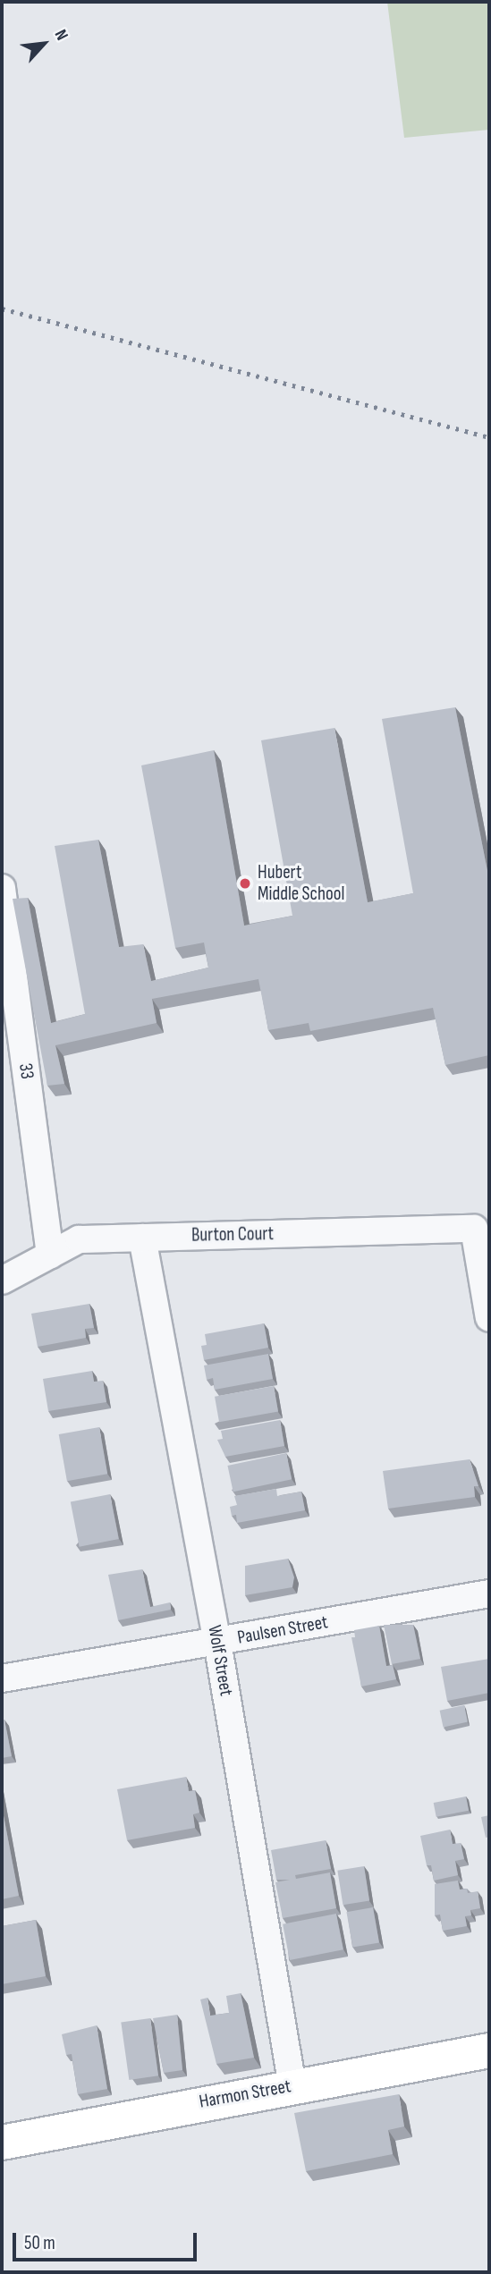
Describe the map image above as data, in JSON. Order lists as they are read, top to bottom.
{
  "streets": {
    "main road": ["Harmon Street"],
    "street": [
      "33",
      "Burton Court",
      "Paulsen Street",
      "Wolf Street"
    ]
  },
  "crossings": [
    ["33", "Burton Court"],
    ["Burton Court", "Wolf Street"],
    ["Paulsen Street", "Wolf Street"],
    ["Wolf Street", "Harmon Street"]
  ],
  "places": ["Hubert Middle School"],
  "scale_bar": "50 m",
  "north": "top right"
}
